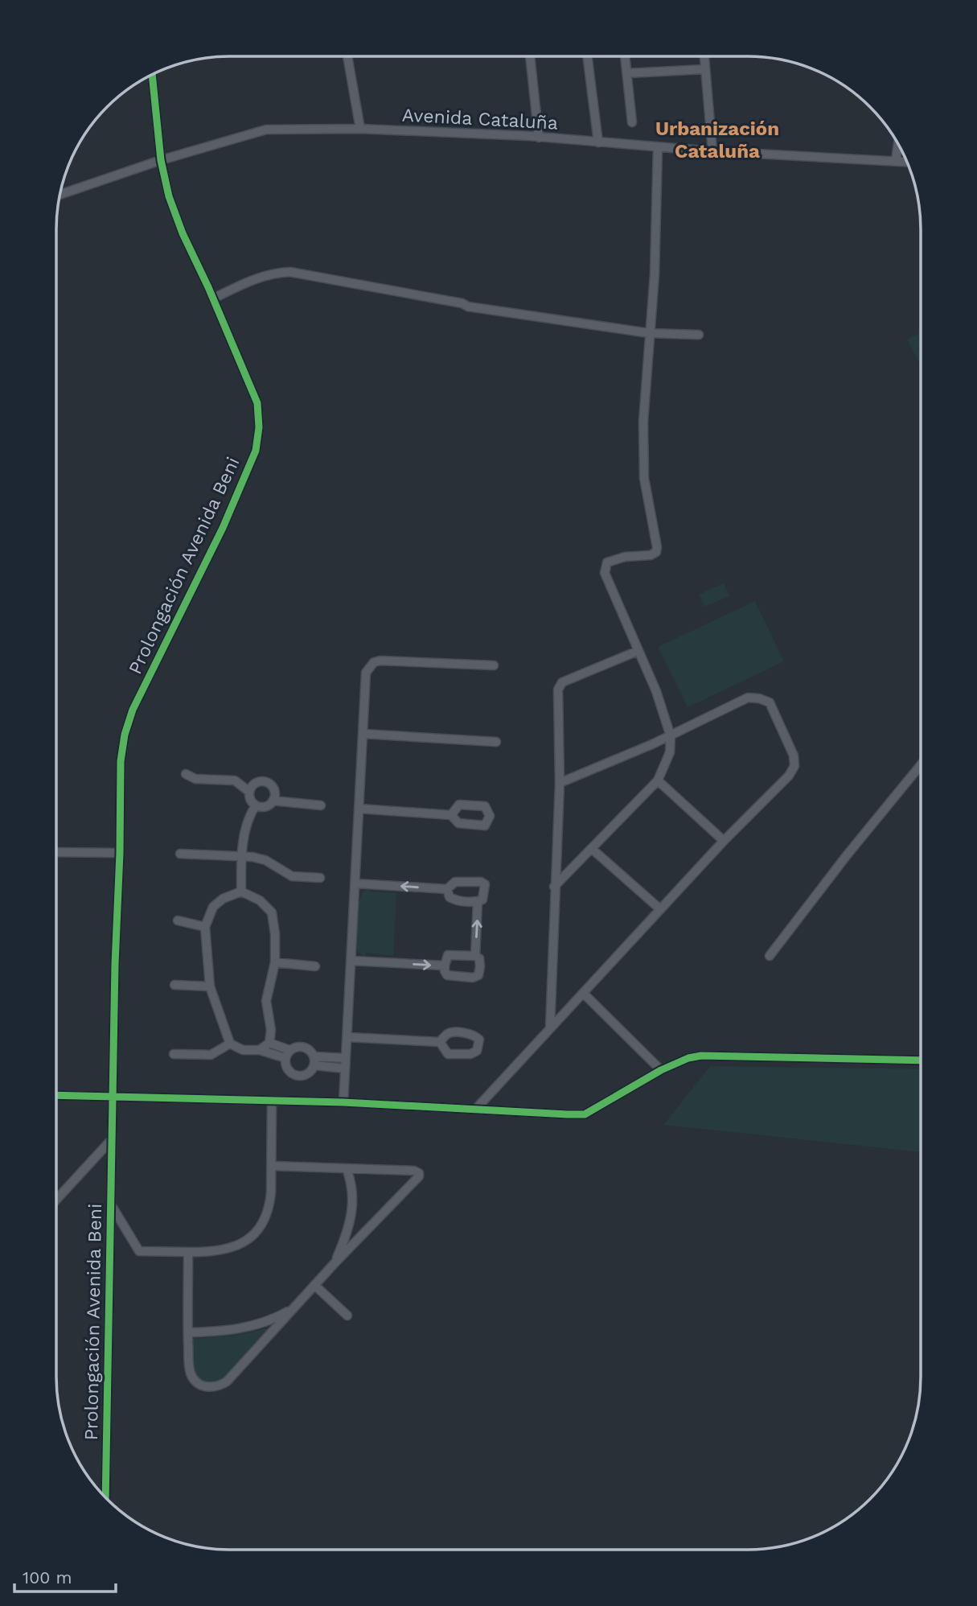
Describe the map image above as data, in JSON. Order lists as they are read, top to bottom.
{
  "streets": {
    "street": ["Avenida Cataluña", "Prolongación Avenida Beni"]
  },
  "crossings": [
    ["Avenida Cataluña", "Prolongación Avenida Beni"]
  ],
  "districts": ["Urbanización Cataluña"],
  "scale_bar": "100 m"
}
